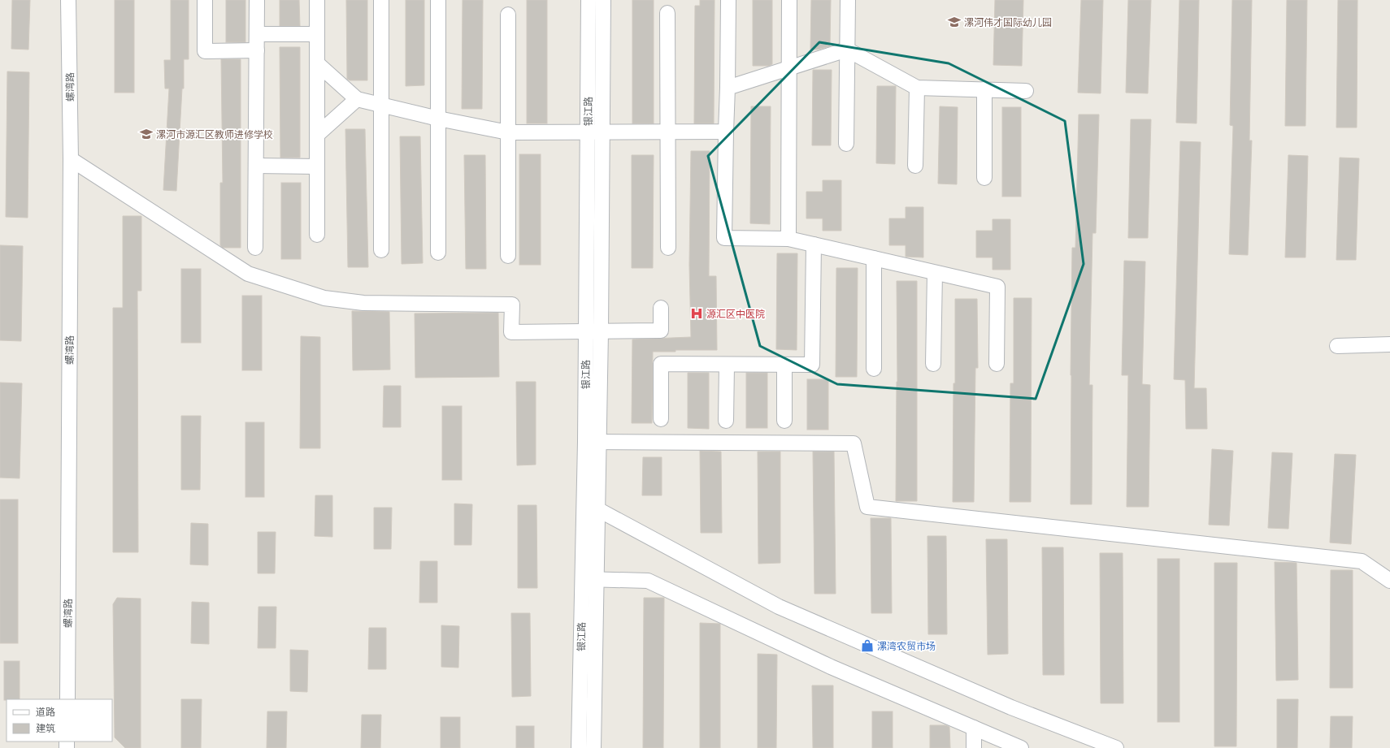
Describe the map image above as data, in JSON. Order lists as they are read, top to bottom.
{
  "streets": {
    "street": ["螺湾路", "银江路"]
  },
  "places": {
    "school or university": ["漯河伟才国际幼儿园", "漯河市源汇区教师进修学校"],
    "hospital": ["源汇区中医院"],
    "shop": ["漯湾农贸市场"]
  },
  "legend": ["道路", "建筑"]
}
